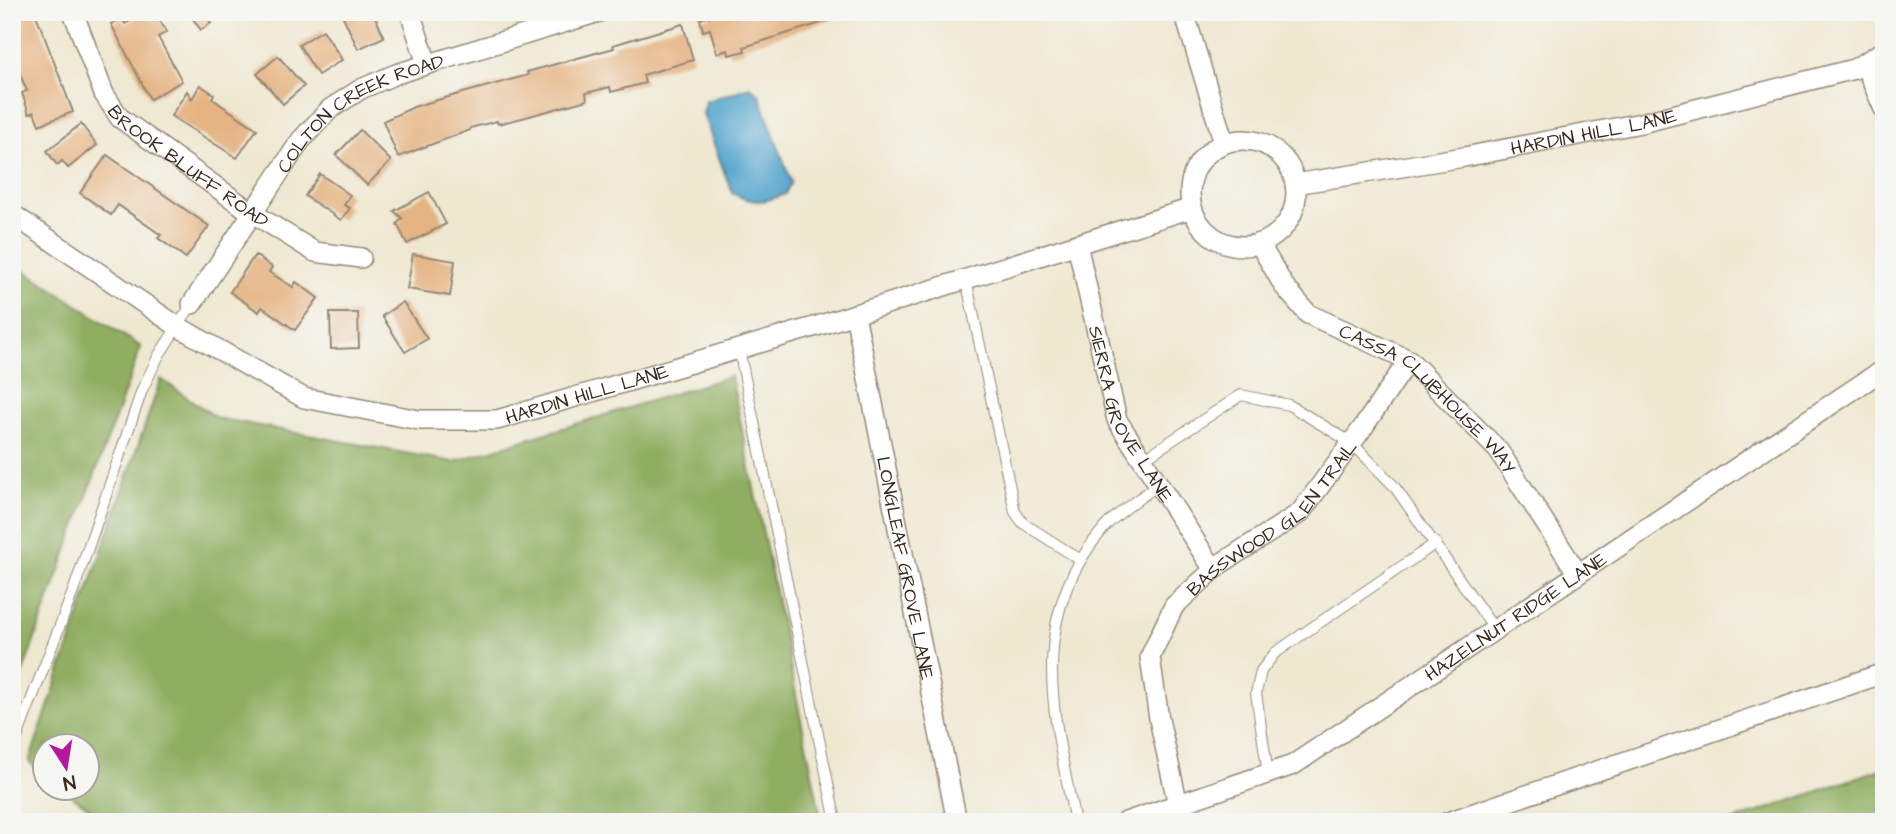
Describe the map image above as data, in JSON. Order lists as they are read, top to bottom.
{
  "streets": {
    "street": [
      "COLTON CREEK ROAD",
      "HARDIN HILL LANE",
      "BROOK BLUFF ROAD",
      "CASSA CLUBHOUSE WAY",
      "SIERRA GROVE LANE",
      "BASSWOOD GLEN TRAIL",
      "LONGLEAF GROVE LANE",
      "HAZELNUT RIDGE LANE"
    ]
  },
  "crossings": [
    ["COLTON CREEK ROAD", "BROOK BLUFF ROAD"],
    ["HARDIN HILL LANE", "CASSA CLUBHOUSE WAY"],
    ["HARDIN HILL LANE", "SIERRA GROVE LANE"],
    ["HARDIN HILL LANE", "LONGLEAF GROVE LANE"],
    ["CASSA CLUBHOUSE WAY", "BASSWOOD GLEN TRAIL"],
    ["CASSA CLUBHOUSE WAY", "HAZELNUT RIDGE LANE"],
    ["SIERRA GROVE LANE", "BASSWOOD GLEN TRAIL"],
    ["BASSWOOD GLEN TRAIL", "HAZELNUT RIDGE LANE"]
  ],
  "north": "bottom"
}
